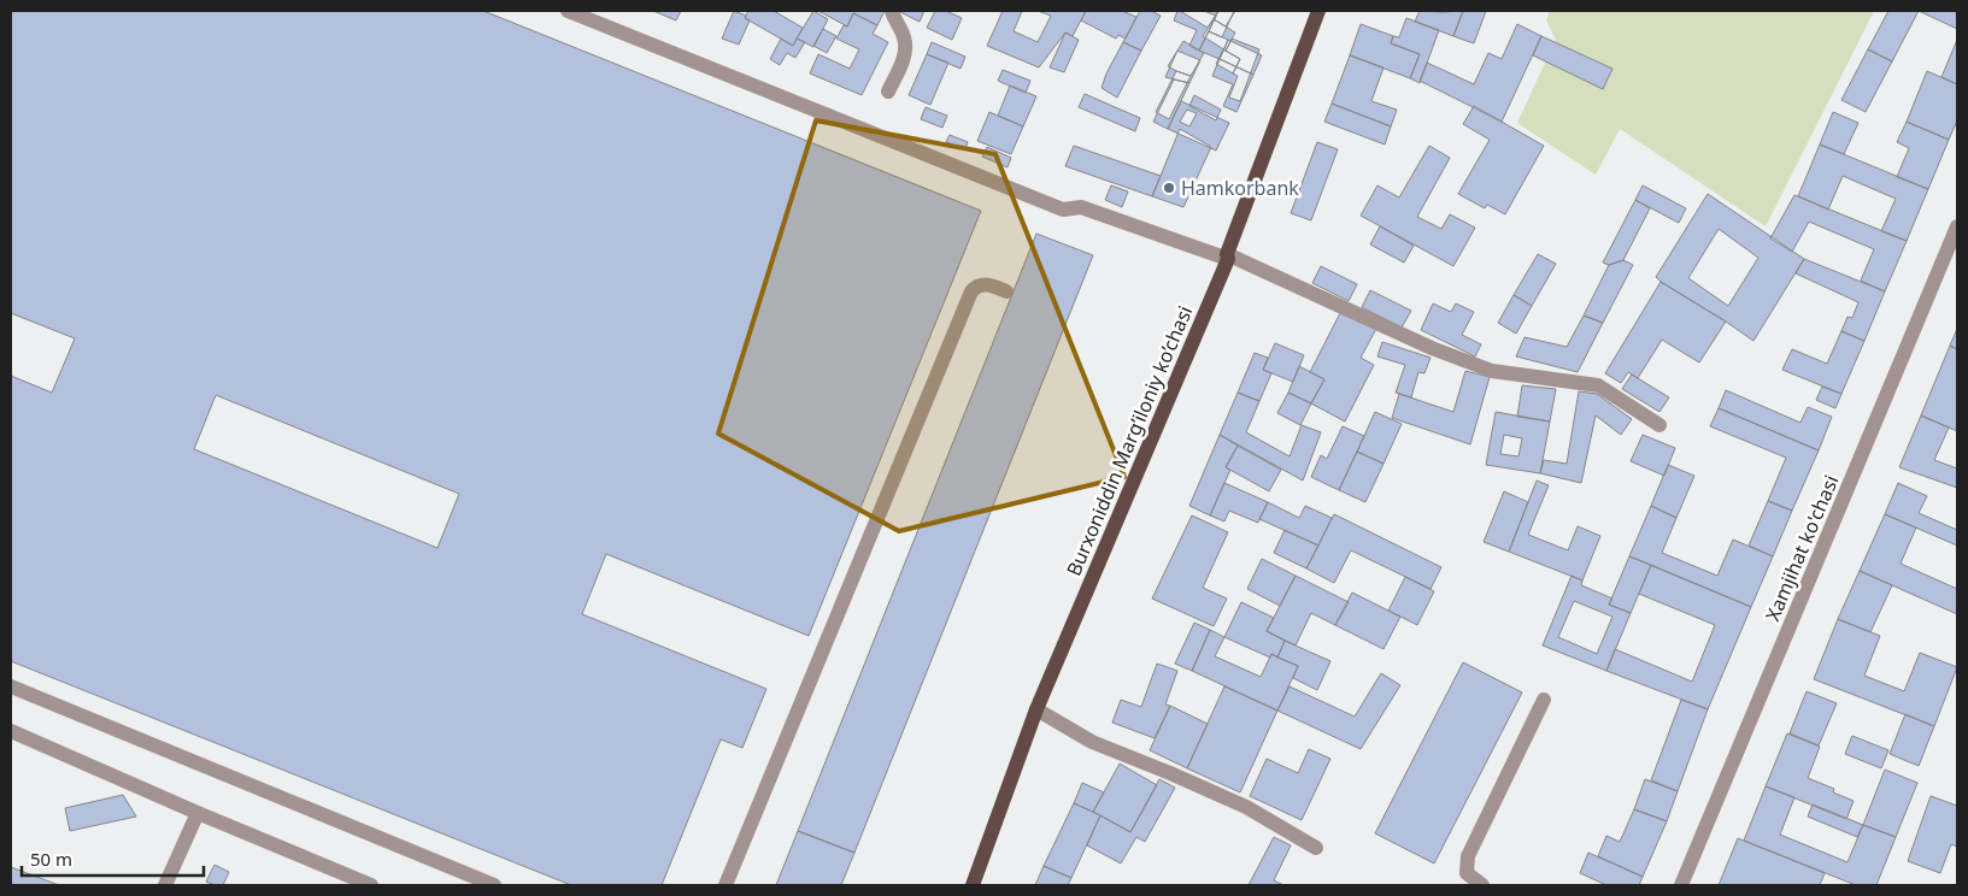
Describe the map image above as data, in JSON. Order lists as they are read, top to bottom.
{
  "streets": {
    "main road": ["Burxoniddin Marg’iloniy ko’chasi"],
    "street": ["Xamjihat ko'chasi"]
  },
  "places": ["Hamkorbank"],
  "scale_bar": "50 m"
}
